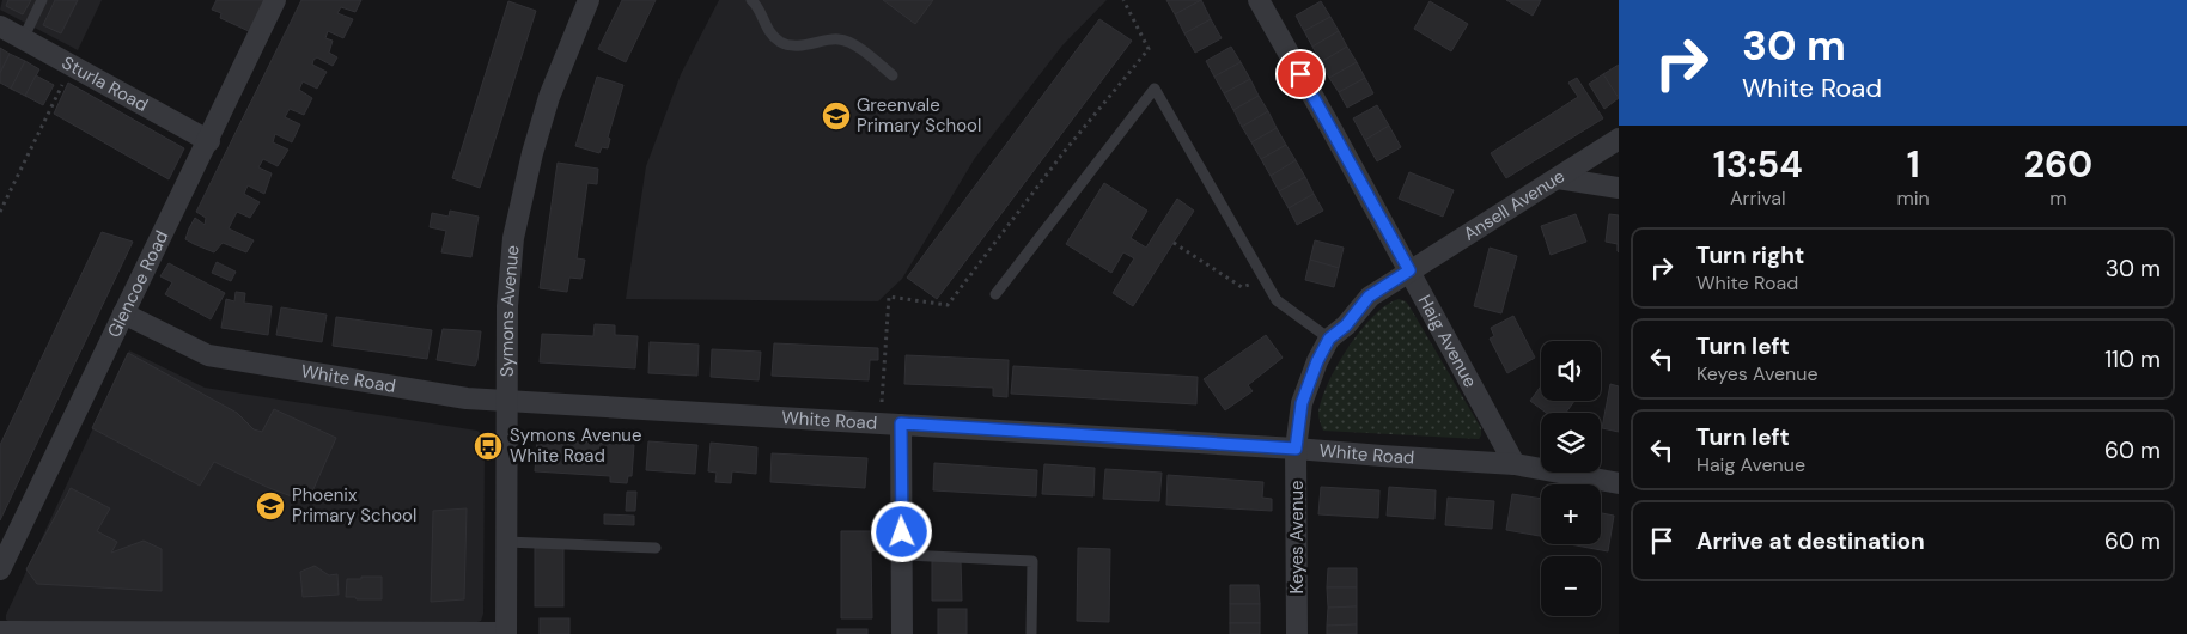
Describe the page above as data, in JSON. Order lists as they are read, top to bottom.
{
  "streets": {
    "street": [
      "Sturla Road",
      "Ansell Avenue",
      "Glencoe Road",
      "Symons Avenue",
      "Haig Avenue",
      "White Road",
      "Keyes Avenue"
    ]
  },
  "crossings": [
    ["Sturla Road", "Glencoe Road"],
    ["Ansell Avenue", "Haig Avenue"],
    ["Ansell Avenue", "Keyes Avenue"],
    ["Glencoe Road", "White Road"],
    ["Symons Avenue", "White Road"],
    ["Haig Avenue", "White Road"],
    ["Haig Avenue", "Keyes Avenue"],
    ["White Road", "Keyes Avenue"]
  ],
  "places": {
    "school or university": ["Greenvale Primary School", "Phoenix Primary School"],
    "bus stop": ["Symons Avenue White Road"]
  },
  "page": {
    "turn": ["30 m", "White Road"],
    "eta": [
      "13:54",
      "Arrival",
      "1",
      "min",
      "260",
      "m"
    ],
    "list": [
      {
        "name": "Turn right",
        "note": "White Road",
        "value": "30 m"
      },
      {
        "name": "Turn left",
        "note": "Keyes Avenue",
        "value": "110 m"
      },
      {
        "name": "Turn left",
        "note": "Haig Avenue",
        "value": "60 m"
      },
      {
        "name": "Arrive at destination",
        "value": "60 m"
      }
    ],
    "map_buttons": ["+", "−"]
  }
}
